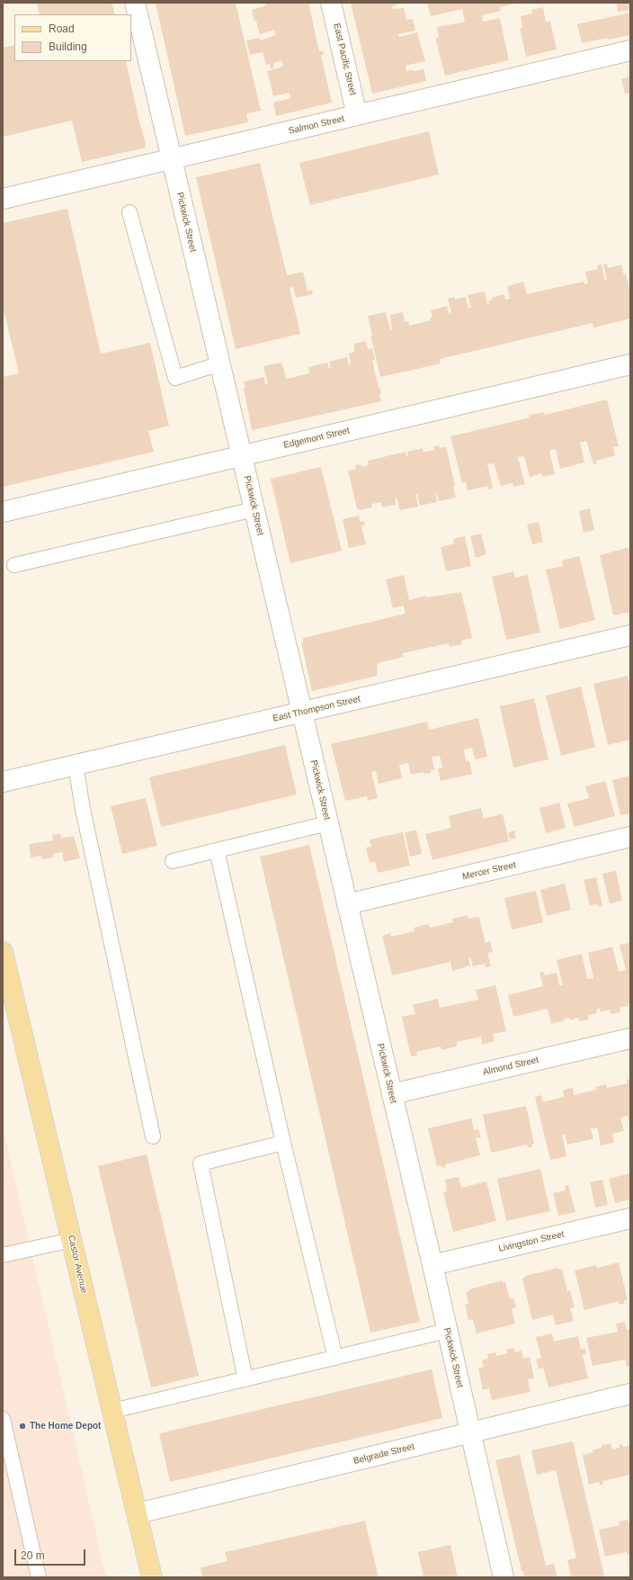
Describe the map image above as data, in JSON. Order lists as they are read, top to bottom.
{
  "streets": {
    "main road": ["Castor Avenue"],
    "street": [
      "East Pacific Street",
      "Salmon Street",
      "Pickwick Street",
      "Edgemont Street",
      "East Thompson Street",
      "Mercer Street",
      "Almond Street",
      "Livingston Street",
      "Belgrade Street"
    ]
  },
  "crossings": [
    ["East Pacific Street", "Salmon Street"],
    ["Salmon Street", "Pickwick Street"],
    ["Pickwick Street", "Edgemont Street"],
    ["Pickwick Street", "East Thompson Street"],
    ["Pickwick Street", "Mercer Street"],
    ["Pickwick Street", "Almond Street"],
    ["Pickwick Street", "Livingston Street"],
    ["Pickwick Street", "Belgrade Street"],
    ["Castor Avenue", "Belgrade Street"]
  ],
  "places": ["The Home Depot"],
  "legend": ["Road", "Building"],
  "scale_bar": "20 m"
}
